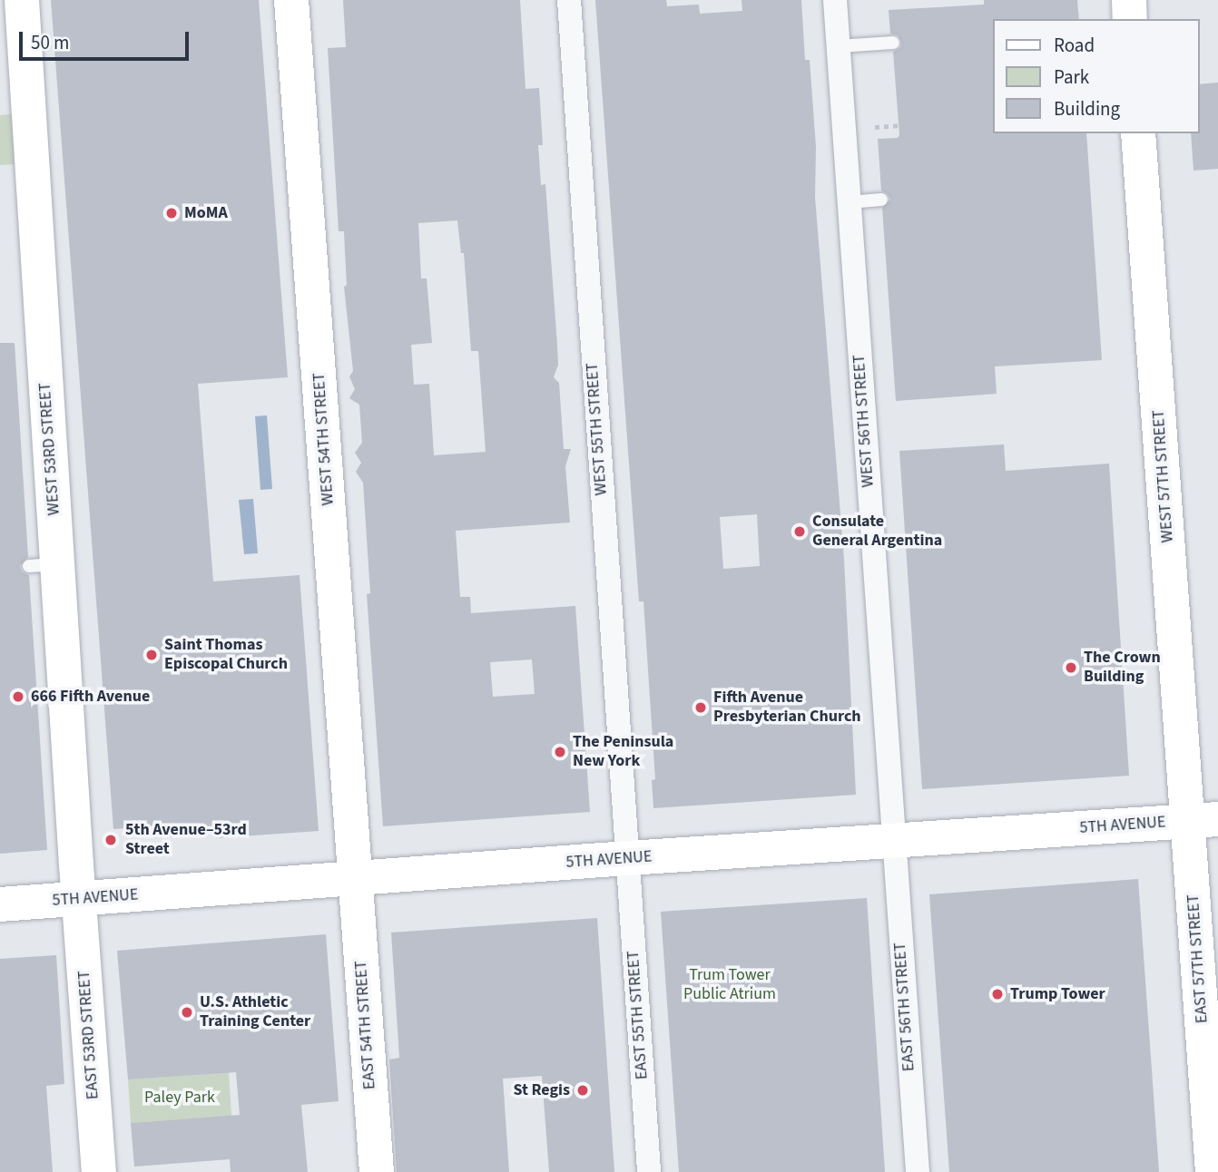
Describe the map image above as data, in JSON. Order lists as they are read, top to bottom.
{
  "streets": {
    "main road": [
      "WEST 54TH STREET",
      "WEST 53RD STREET",
      "WEST 57TH STREET",
      "5TH AVENUE",
      "EAST 57TH STREET",
      "EAST 54TH STREET",
      "EAST 53RD STREET"
    ],
    "street": [
      "WEST 56TH STREET",
      "WEST 55TH STREET",
      "EAST 56TH STREET",
      "EAST 55TH STREET"
    ]
  },
  "crossings": [
    ["WEST 56TH STREET", "5TH AVENUE"],
    ["WEST 56TH STREET", "EAST 56TH STREET"],
    ["WEST 55TH STREET", "5TH AVENUE"],
    ["WEST 55TH STREET", "EAST 55TH STREET"],
    ["WEST 54TH STREET", "5TH AVENUE"],
    ["WEST 54TH STREET", "EAST 54TH STREET"],
    ["WEST 53RD STREET", "5TH AVENUE"],
    ["WEST 53RD STREET", "EAST 53RD STREET"],
    ["WEST 57TH STREET", "5TH AVENUE"],
    ["WEST 57TH STREET", "EAST 57TH STREET"],
    ["5TH AVENUE", "EAST 57TH STREET"],
    ["5TH AVENUE", "EAST 56TH STREET"],
    ["5TH AVENUE", "EAST 55TH STREET"],
    ["5TH AVENUE", "EAST 54TH STREET"],
    ["5TH AVENUE", "EAST 53RD STREET"]
  ],
  "parks": ["Trum Tower Public Atrium", "Paley Park"],
  "places": [
    "MoMA",
    "Consulate General Argentina",
    "Saint Thomas Episcopal Church",
    "The Crown Building",
    "666 Fifth Avenue",
    "Fifth Avenue Presbyterian Church",
    "The Peninsula New York",
    "5th Avenue–53rd Street",
    "Trump Tower",
    "U.S. Athletic Training Center",
    "St Regis"
  ],
  "legend": ["Road", "Park", "Building"],
  "scale_bar": "50 m"
}
